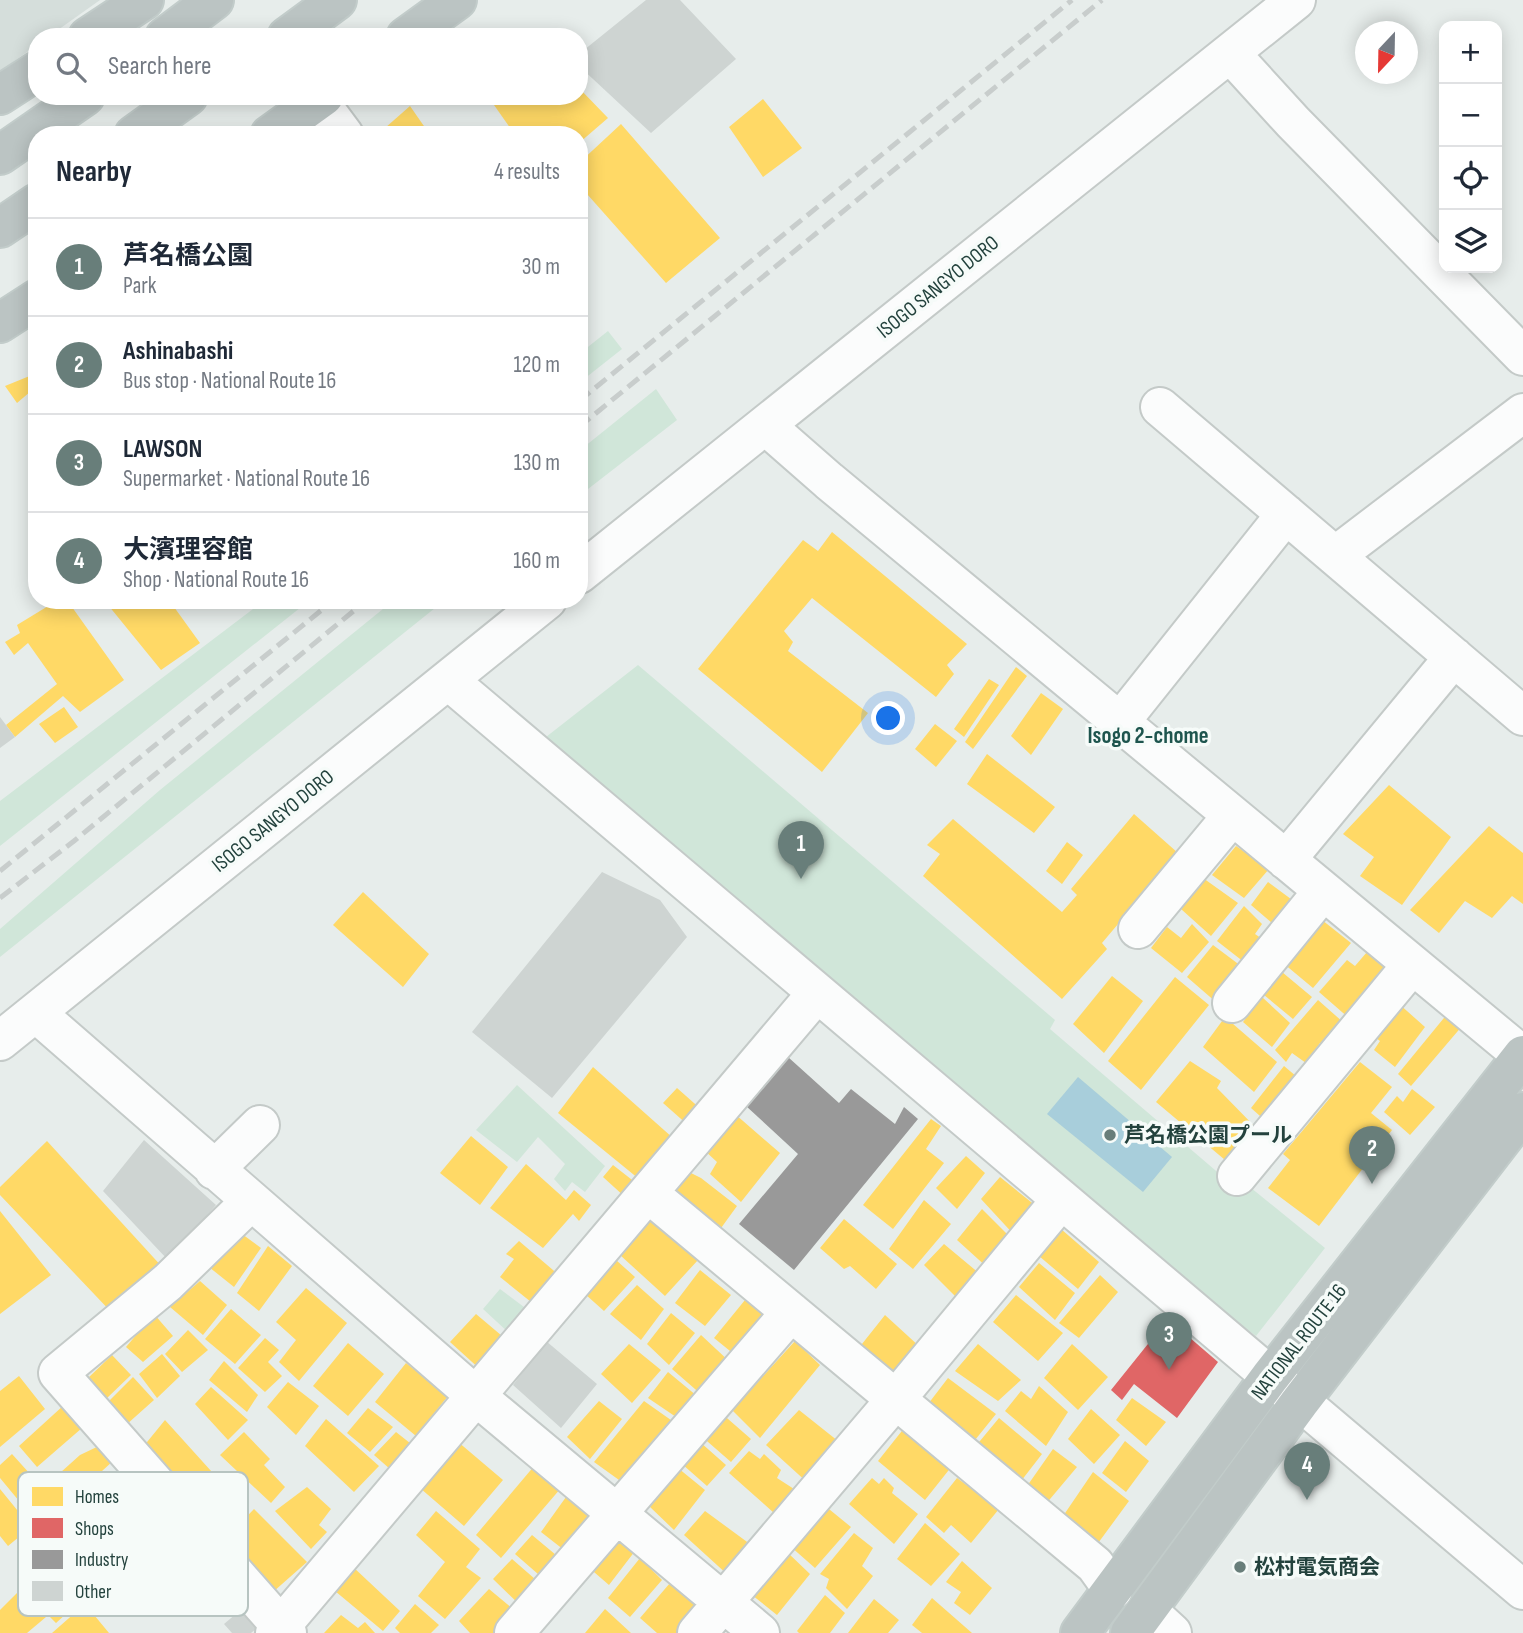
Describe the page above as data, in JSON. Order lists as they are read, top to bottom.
{
  "streets": {
    "highway": ["NATIONAL ROUTE 16"],
    "street": ["ISOGO SANGYO DORO"]
  },
  "districts": ["Isogo 2-chome"],
  "places": ["芦名橋公園プール", "松村電気商会"],
  "legend": [
    "Homes",
    "Shops",
    "Industry",
    "Other"
  ],
  "north": "bottom",
  "page": {
    "map_buttons": ["+", "−"],
    "search": "Search here",
    "heading": ["Nearby", "4 results"],
    "list": [
      {
        "mark": "1",
        "name": "芦名橋公園",
        "note": "Park",
        "value": "30 m"
      },
      {
        "mark": "2",
        "name": "Ashinabashi",
        "note": "Bus stop · National Route 16",
        "value": "120 m"
      },
      {
        "mark": "3",
        "name": "LAWSON",
        "note": "Supermarket · National Route 16",
        "value": "130 m"
      },
      {
        "mark": "4",
        "name": "大濱理容館",
        "note": "Shop · National Route 16",
        "value": "160 m"
      }
    ],
    "pins": [
      "1",
      "2",
      "3",
      "4"
    ]
  }
}
